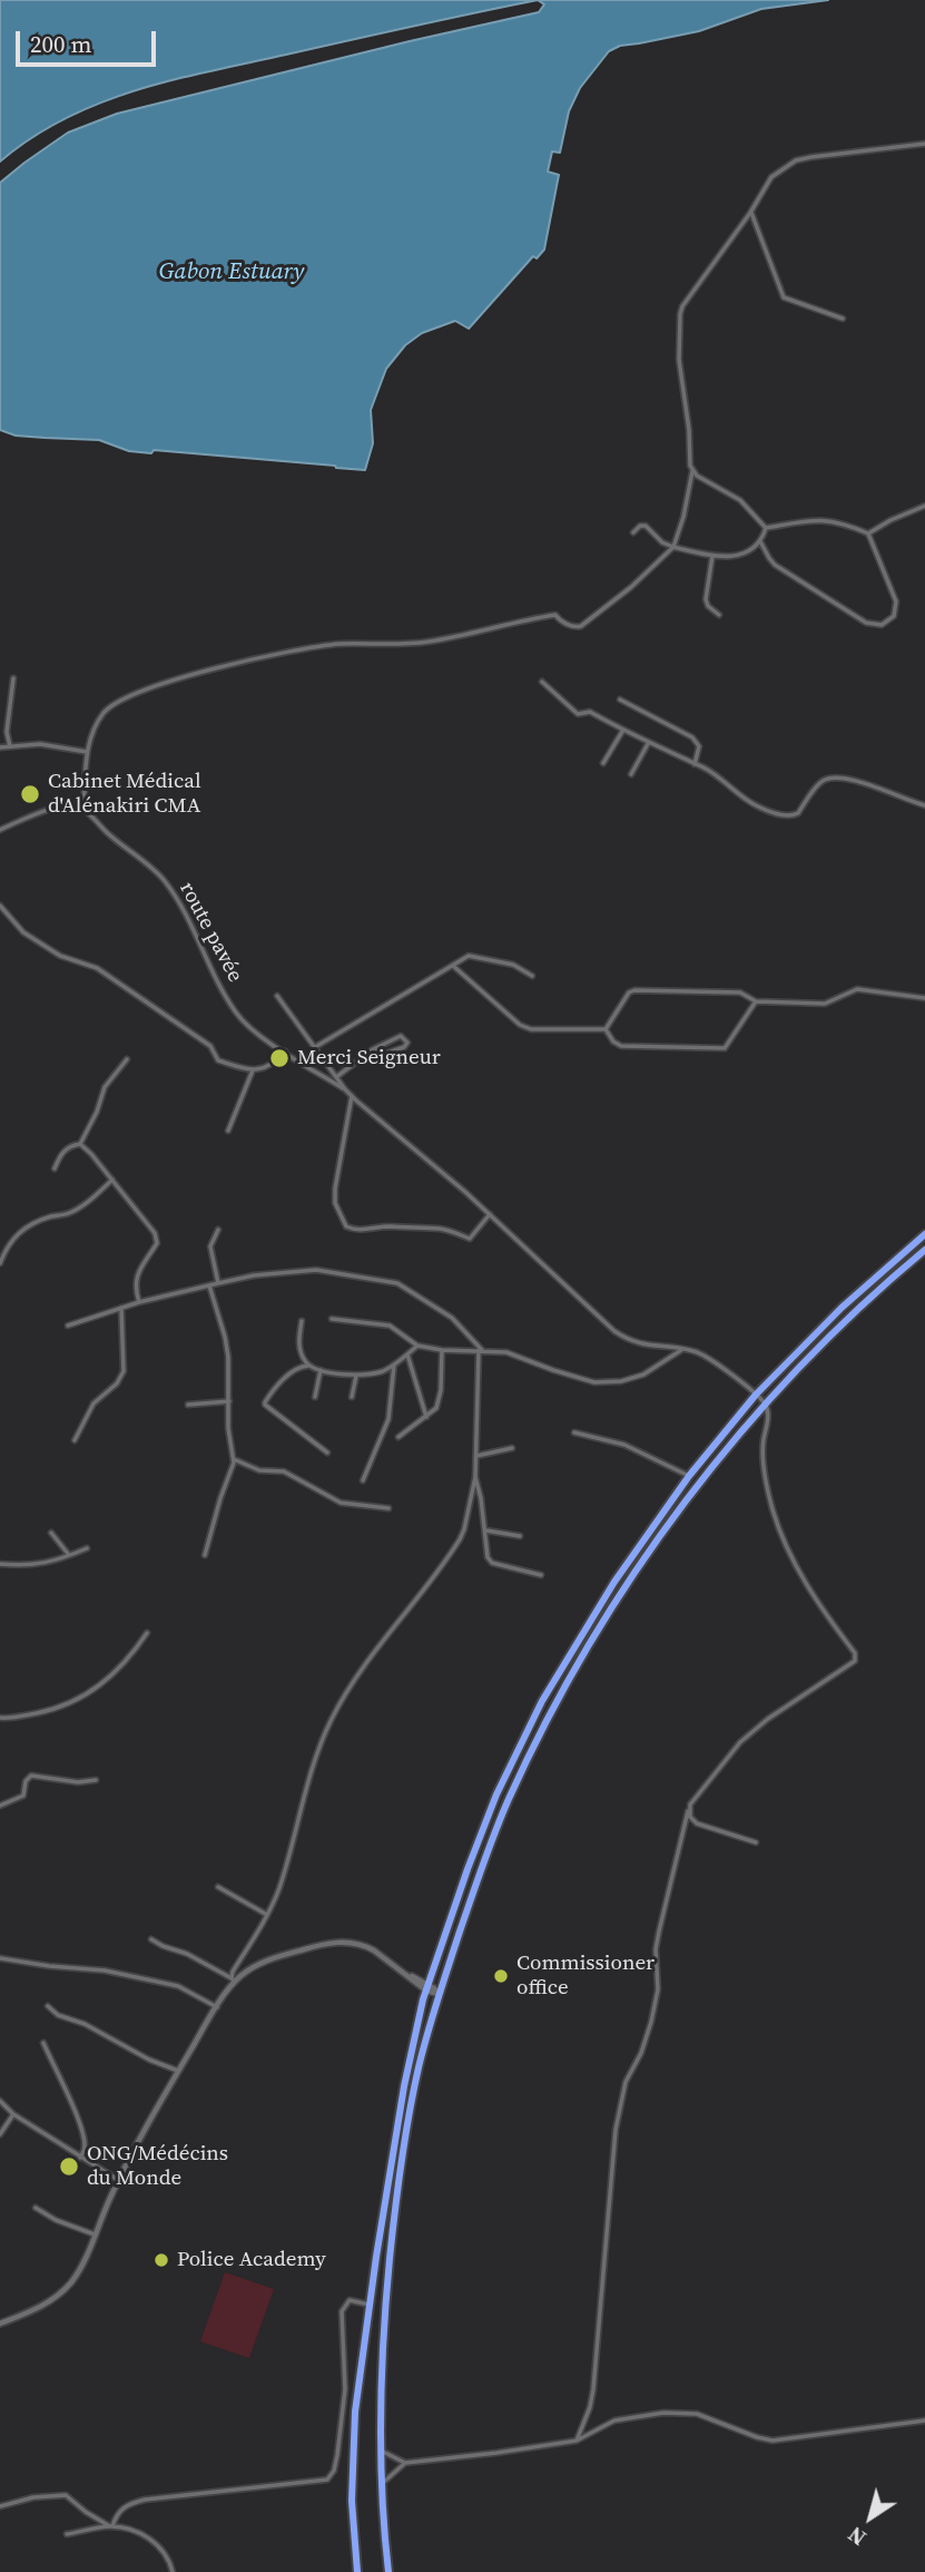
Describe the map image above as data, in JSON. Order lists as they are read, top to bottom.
{
  "streets": {
    "street": ["route pavée"]
  },
  "water": ["Gabon Estuary"],
  "places": [
    "Cabinet Médical d'Alénakiri CMA",
    "Merci Seigneur",
    "Commissioner office",
    "ONG/Médécins du Monde",
    "Police Academy"
  ],
  "scale_bar": "200 m",
  "north": "bottom left"
}
